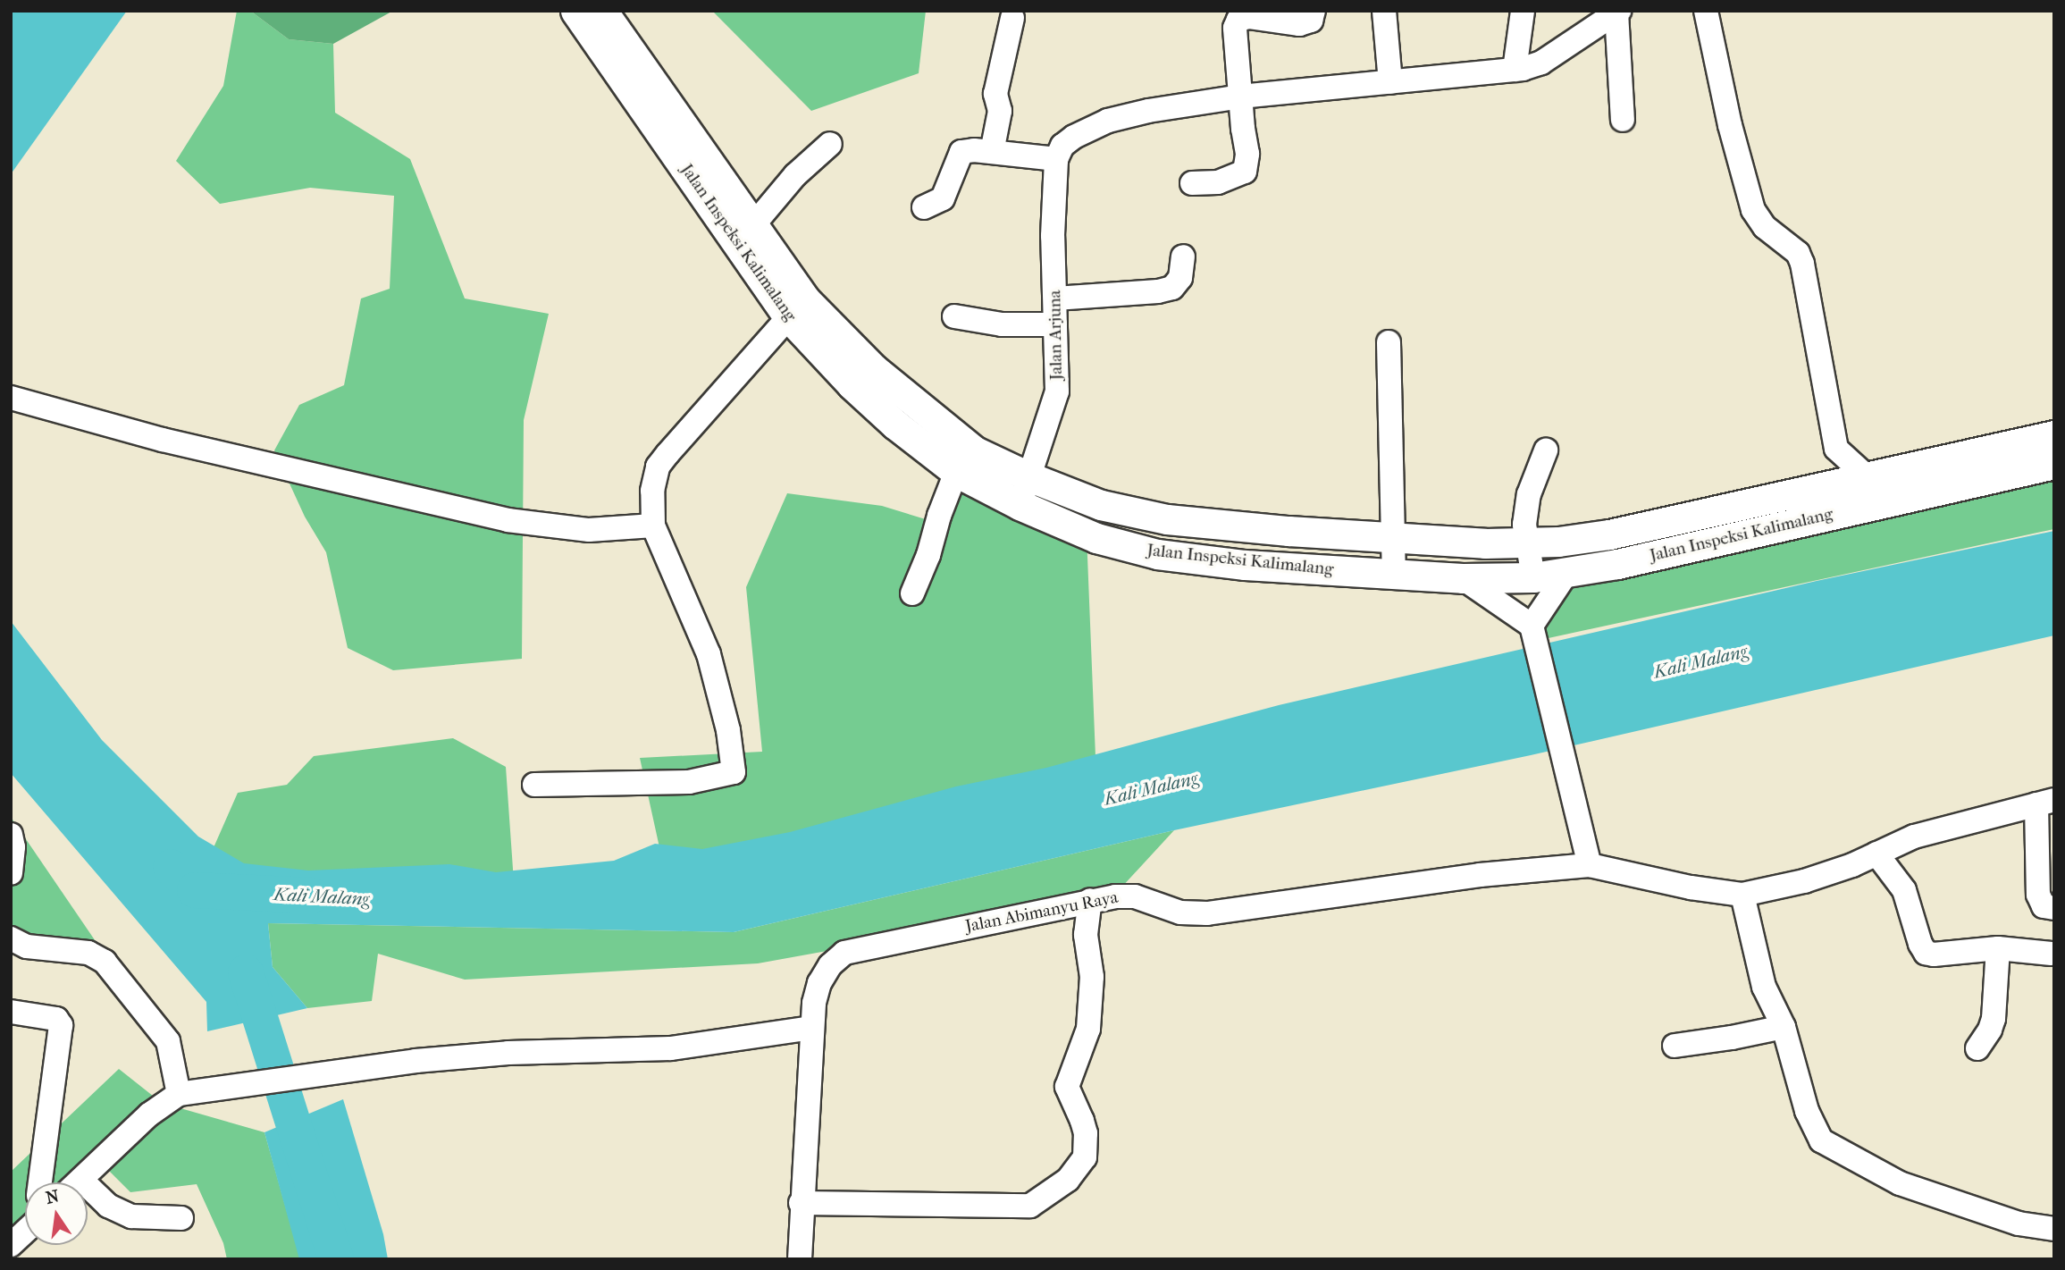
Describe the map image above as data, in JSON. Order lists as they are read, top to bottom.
{
  "streets": {
    "main road": ["Jalan Inspeksi Kalimalang"],
    "street": ["Jalan Arjuna", "Jalan Abimanyu Raya"]
  },
  "crossings": [
    ["Jalan Inspeksi Kalimalang", "Jalan Arjuna"]
  ],
  "water": ["Kali Malang"],
  "north": "top"
}
